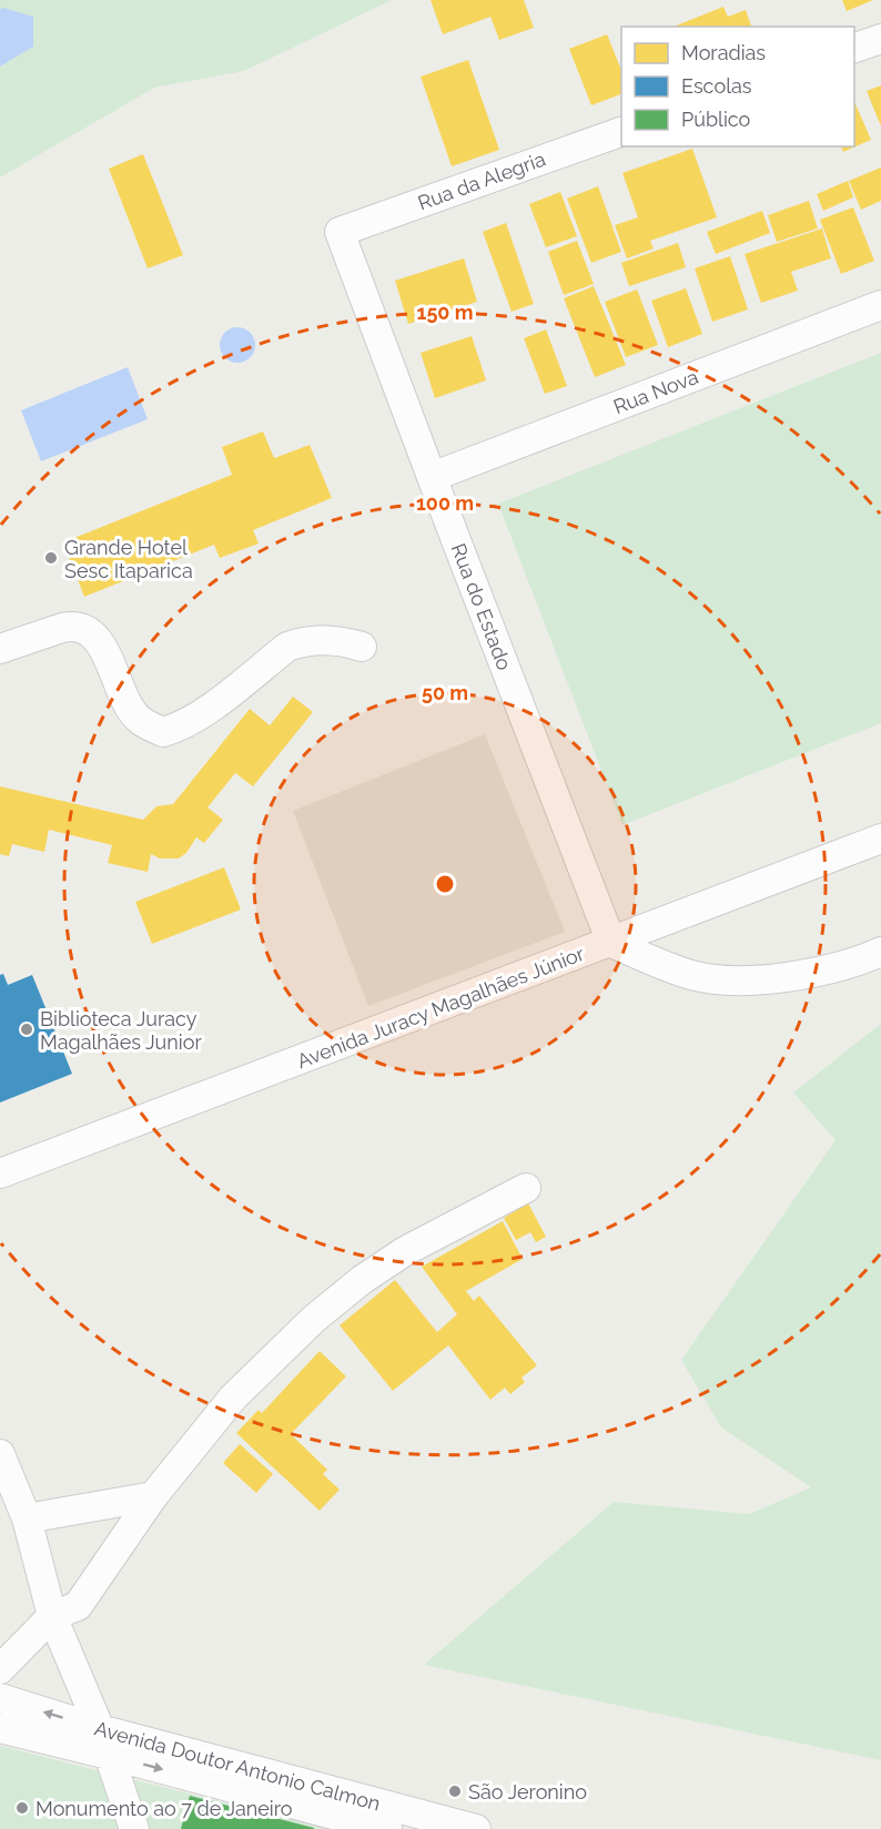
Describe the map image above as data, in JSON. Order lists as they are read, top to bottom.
{
  "streets": {
    "street": [
      "Rua da Alegria",
      "Rua Nova",
      "Rua do Estado",
      "Avenida Juracy Magalhães Júnior",
      "Avenida Doutor Antonio Calmon"
    ]
  },
  "crossings": [
    ["Rua da Alegria", "Rua do Estado"],
    ["Rua Nova", "Rua do Estado"],
    ["Rua do Estado", "Avenida Juracy Magalhães Júnior"]
  ],
  "places": [
    "Grande Hotel Sesc Itaparica",
    "Biblioteca Juracy Magalhães Junior",
    "São Jeronino",
    "Monumento ao 7 de Janeiro"
  ],
  "legend": ["Moradias", "Escolas", "Público"],
  "rings": ["150 m", "100 m", "50 m"]
}
